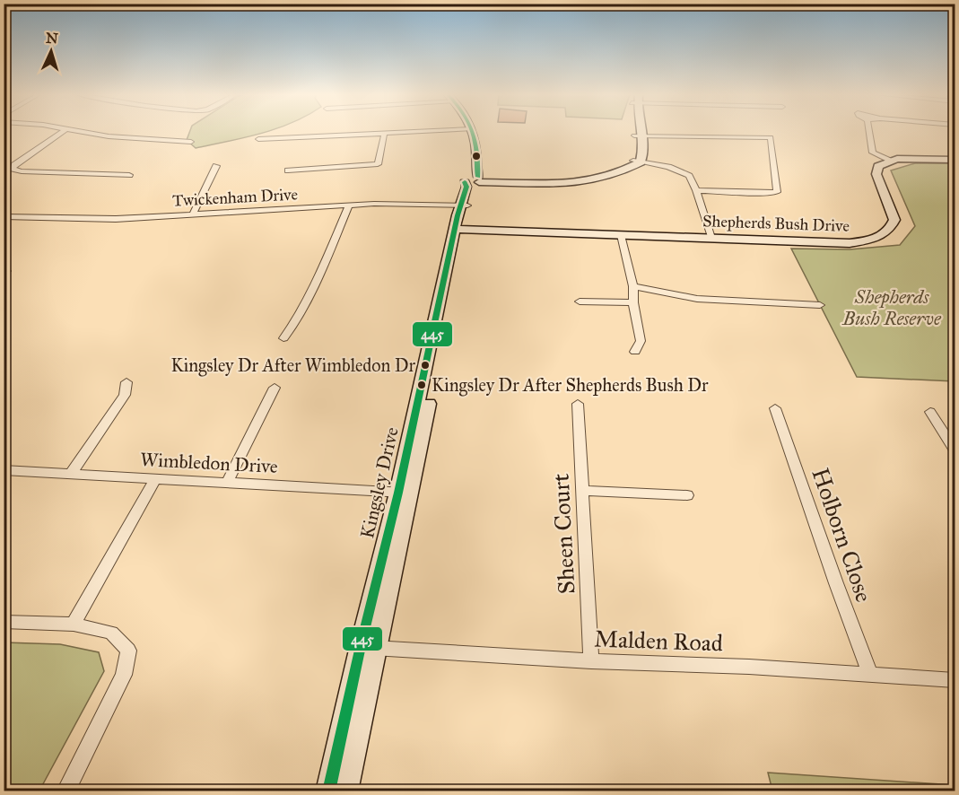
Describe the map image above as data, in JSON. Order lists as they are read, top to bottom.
{
  "streets": {
    "street": [
      "Twickenham Drive",
      "Shepherds Bush Drive",
      "Wimbledon Drive",
      "Kingsley Drive",
      "Sheen Court",
      "Holborn Close",
      "Malden Road"
    ]
  },
  "crossings": [
    ["Twickenham Drive", "Kingsley Drive"],
    ["Shepherds Bush Drive", "Kingsley Drive"],
    ["Wimbledon Drive", "Kingsley Drive"],
    ["Kingsley Drive", "Malden Road"],
    ["Sheen Court", "Malden Road"],
    ["Holborn Close", "Malden Road"]
  ],
  "parks": ["Shepherds Bush Reserve"],
  "places": ["Kingsley Dr After Wimbledon Dr", "Kingsley Dr After Shepherds Bush Dr"],
  "lines": ["transit line 445"],
  "north": "top"
}
